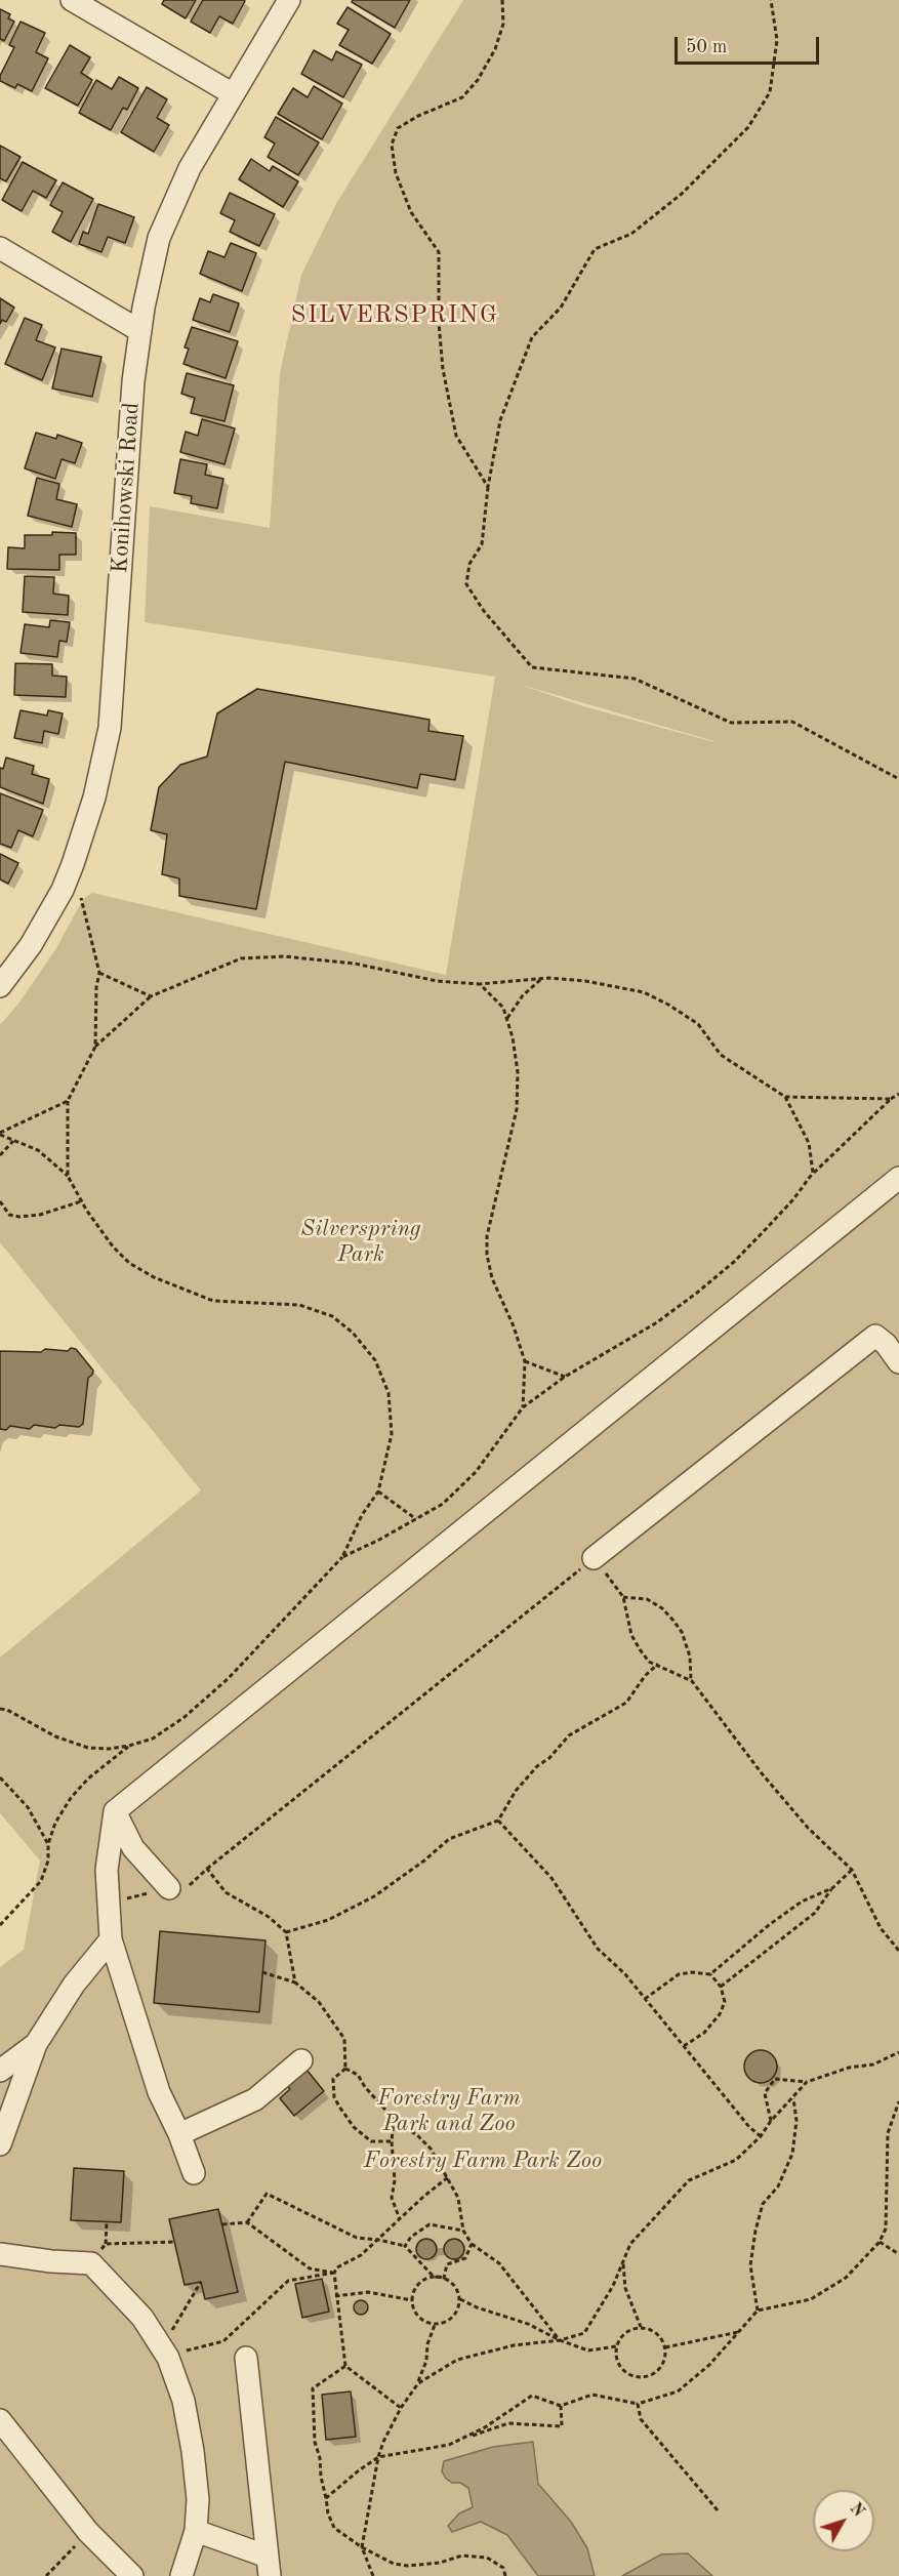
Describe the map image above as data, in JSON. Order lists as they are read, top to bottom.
{
  "streets": {
    "street": ["Konihowski Road"]
  },
  "districts": ["SILVERSPRING"],
  "parks": ["Silverspring Park", "Forestry Farm Park and Zoo", "Forestry Farm Park Zoo"],
  "scale_bar": "50 m",
  "north": "top right"
}
